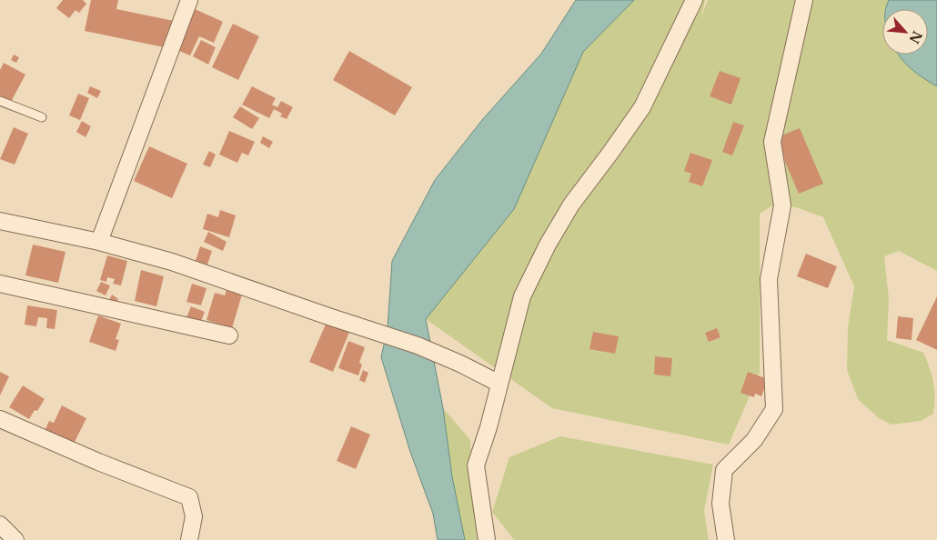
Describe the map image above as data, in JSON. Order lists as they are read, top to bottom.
{
  "north": "bottom right"
}
